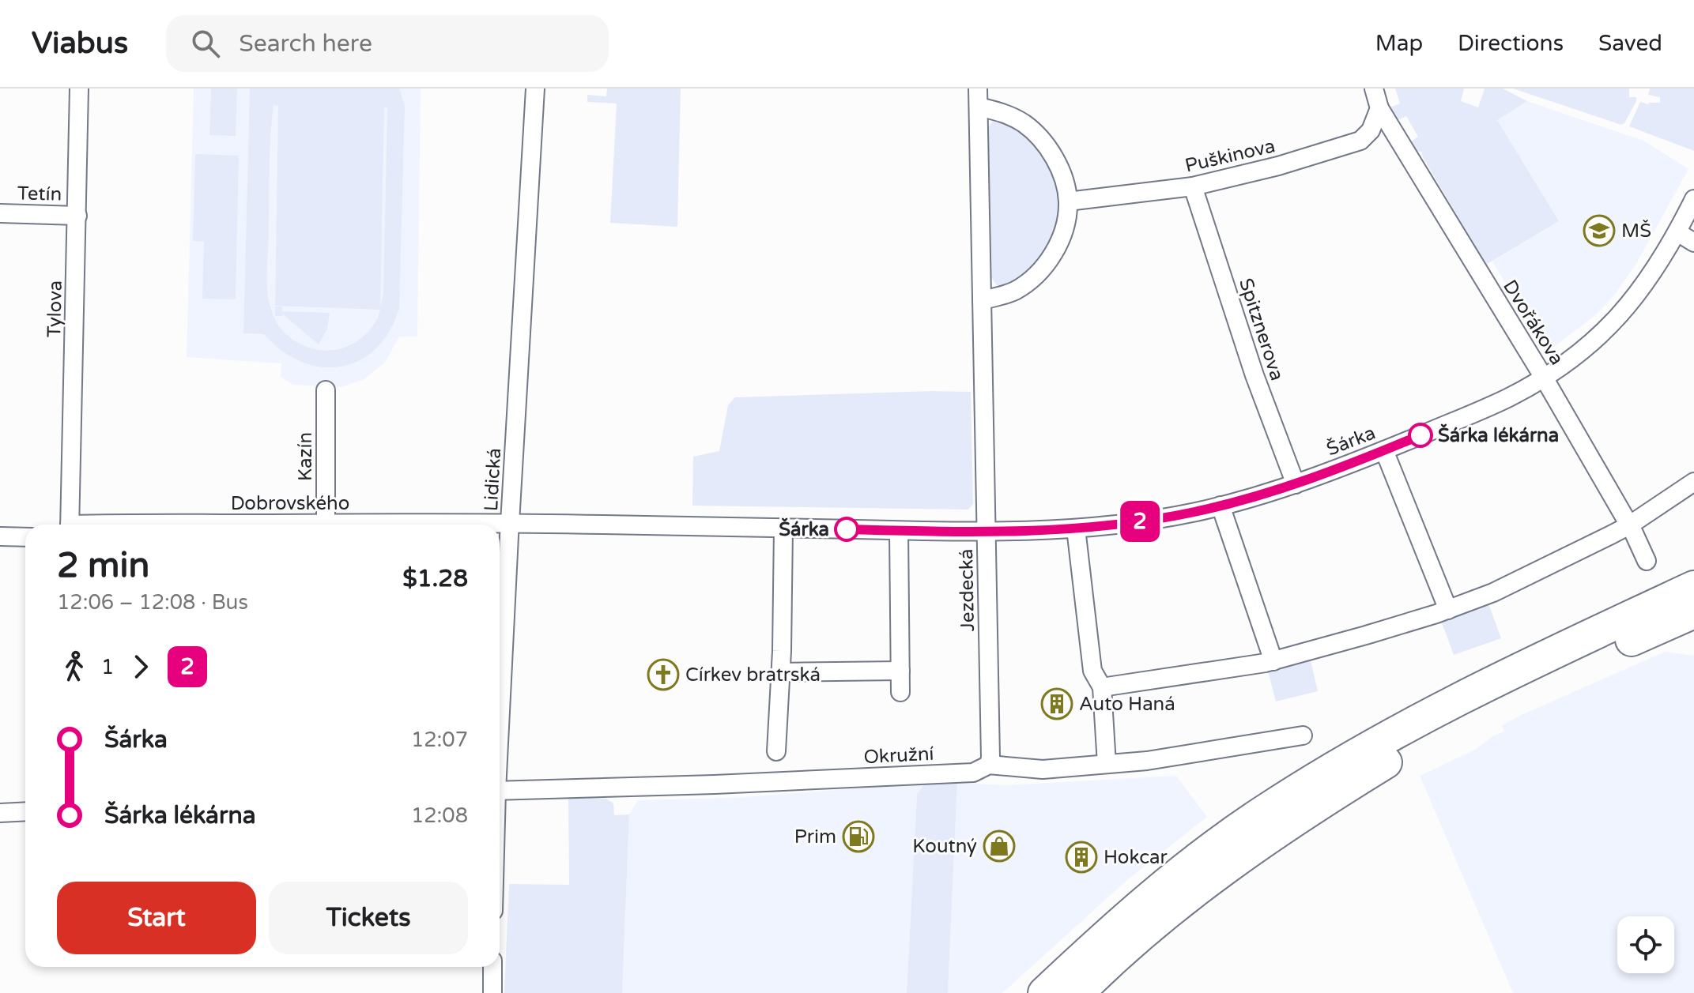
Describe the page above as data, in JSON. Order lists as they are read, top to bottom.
{
  "streets": {
    "street": [
      "Puškinova",
      "Tetín",
      "Tylova",
      "Dvořákova",
      "Spitznerova",
      "Šárka",
      "Kazín",
      "Lidická",
      "Dobrovského",
      "Jezdecká",
      "Okružní"
    ]
  },
  "crossings": [
    ["Puškinova", "Dvořákova"],
    ["Puškinova", "Spitznerova"],
    ["Tetín", "Tylova"],
    ["Dvořákova", "Šárka"],
    ["Spitznerova", "Šárka"],
    ["Šárka", "Lidická"],
    ["Šárka", "Dobrovského"],
    ["Šárka", "Jezdecká"],
    ["Kazín", "Dobrovského"],
    ["Lidická", "Dobrovského"],
    ["Jezdecká", "Okružní"]
  ],
  "places": {
    "school or university": ["MŠ"],
    "other": ["Šárka lékárna", "Šárka"],
    "church": ["Církev bratrská"],
    "building": ["Auto Haná", "Hokcar"],
    "fuel station": ["Prim"],
    "shop": ["Koutný"]
  },
  "lines": ["bus line 2"],
  "page": {
    "header": "Viabus",
    "search": "Search here",
    "nav": ["Map", "Directions", "Saved"],
    "on_map": "2",
    "heading": ["2 min", "12:06 – 12:08 · Bus", "$1.28"],
    "legs": ["1", "2"],
    "list": [
      {
        "name": "Šárka",
        "value": "12:07"
      },
      {
        "name": "Šárka lékárna",
        "value": "12:08"
      }
    ],
    "buttons": ["Start", "Tickets"]
  }
}
